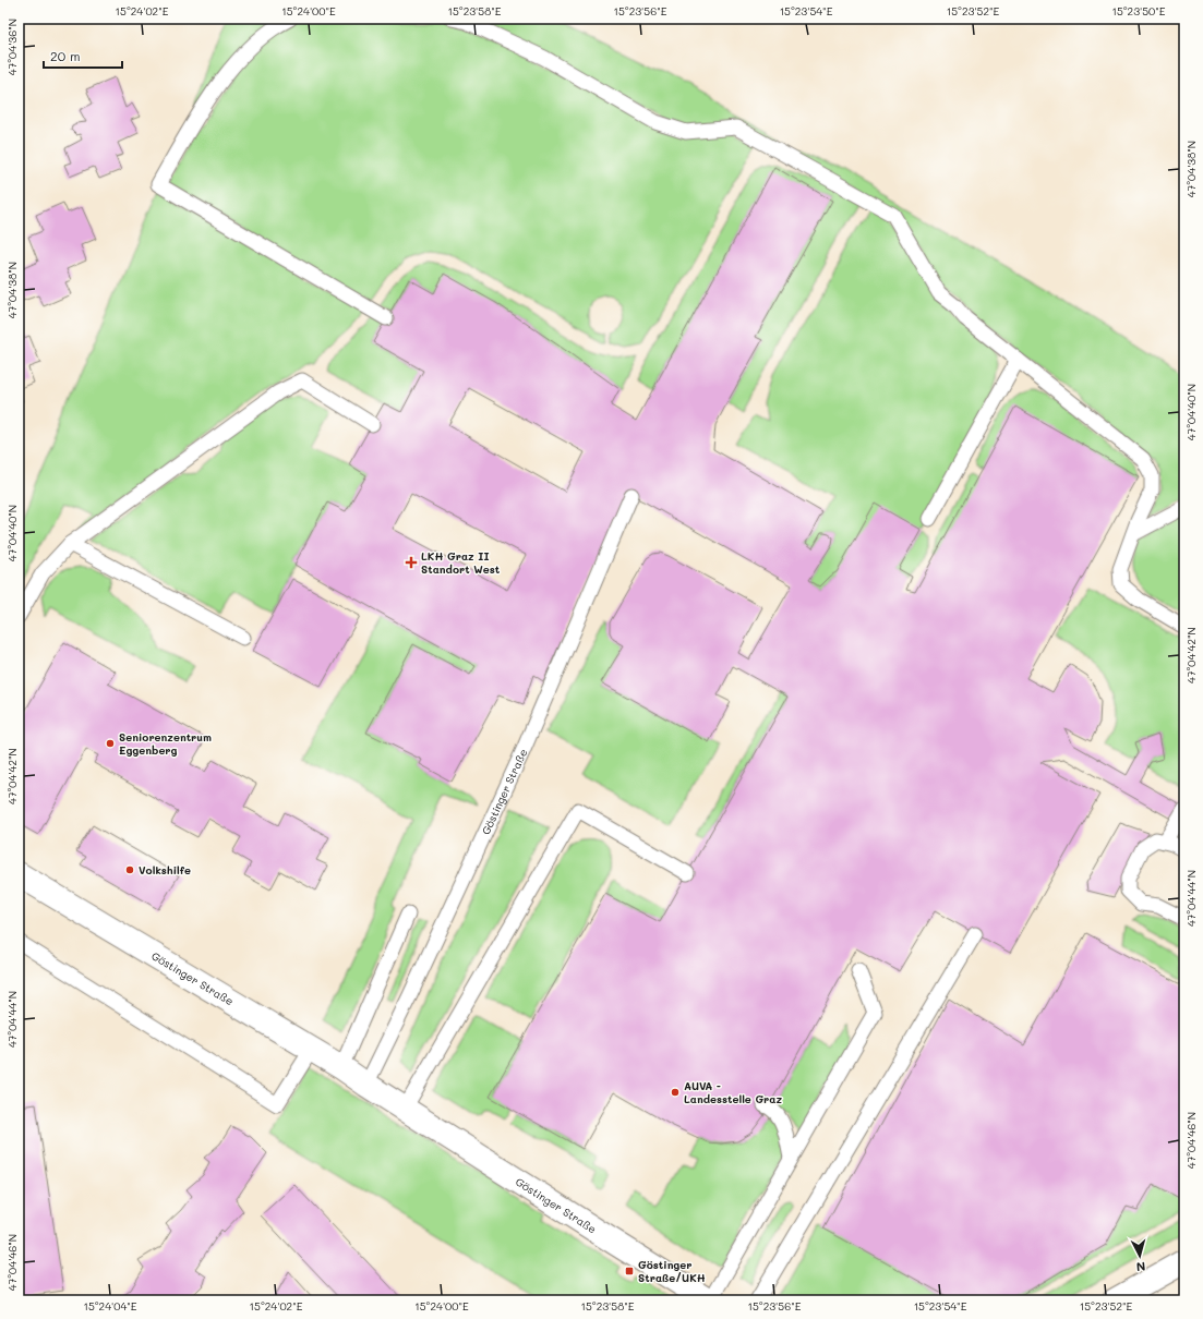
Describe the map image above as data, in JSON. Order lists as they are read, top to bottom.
{
  "streets": {
    "street": ["Göstinger Straße"]
  },
  "places": {
    "health": ["LKH Graz II Standort West"],
    "other": ["Seniorenzentrum Eggenberg", "Volkshilfe", "AUVA - Landesstelle Graz"],
    "transit": ["Göstinger Straße/UKH"]
  },
  "scale_bar": "20 m",
  "north": "bottom",
  "coordinates": [
    "15°24'02\"E",
    "15°24'00\"E",
    "15°23'58\"E",
    "15°23'56\"E",
    "15°23'54\"E",
    "15°23'52\"E",
    "15°23'50\"E",
    "47°04'36\"N",
    "47°04'38\"N",
    "47°04'40\"N",
    "47°04'42\"N",
    "47°04'44\"N",
    "47°04'46\"N",
    "15°24'04\"E"
  ]
}
